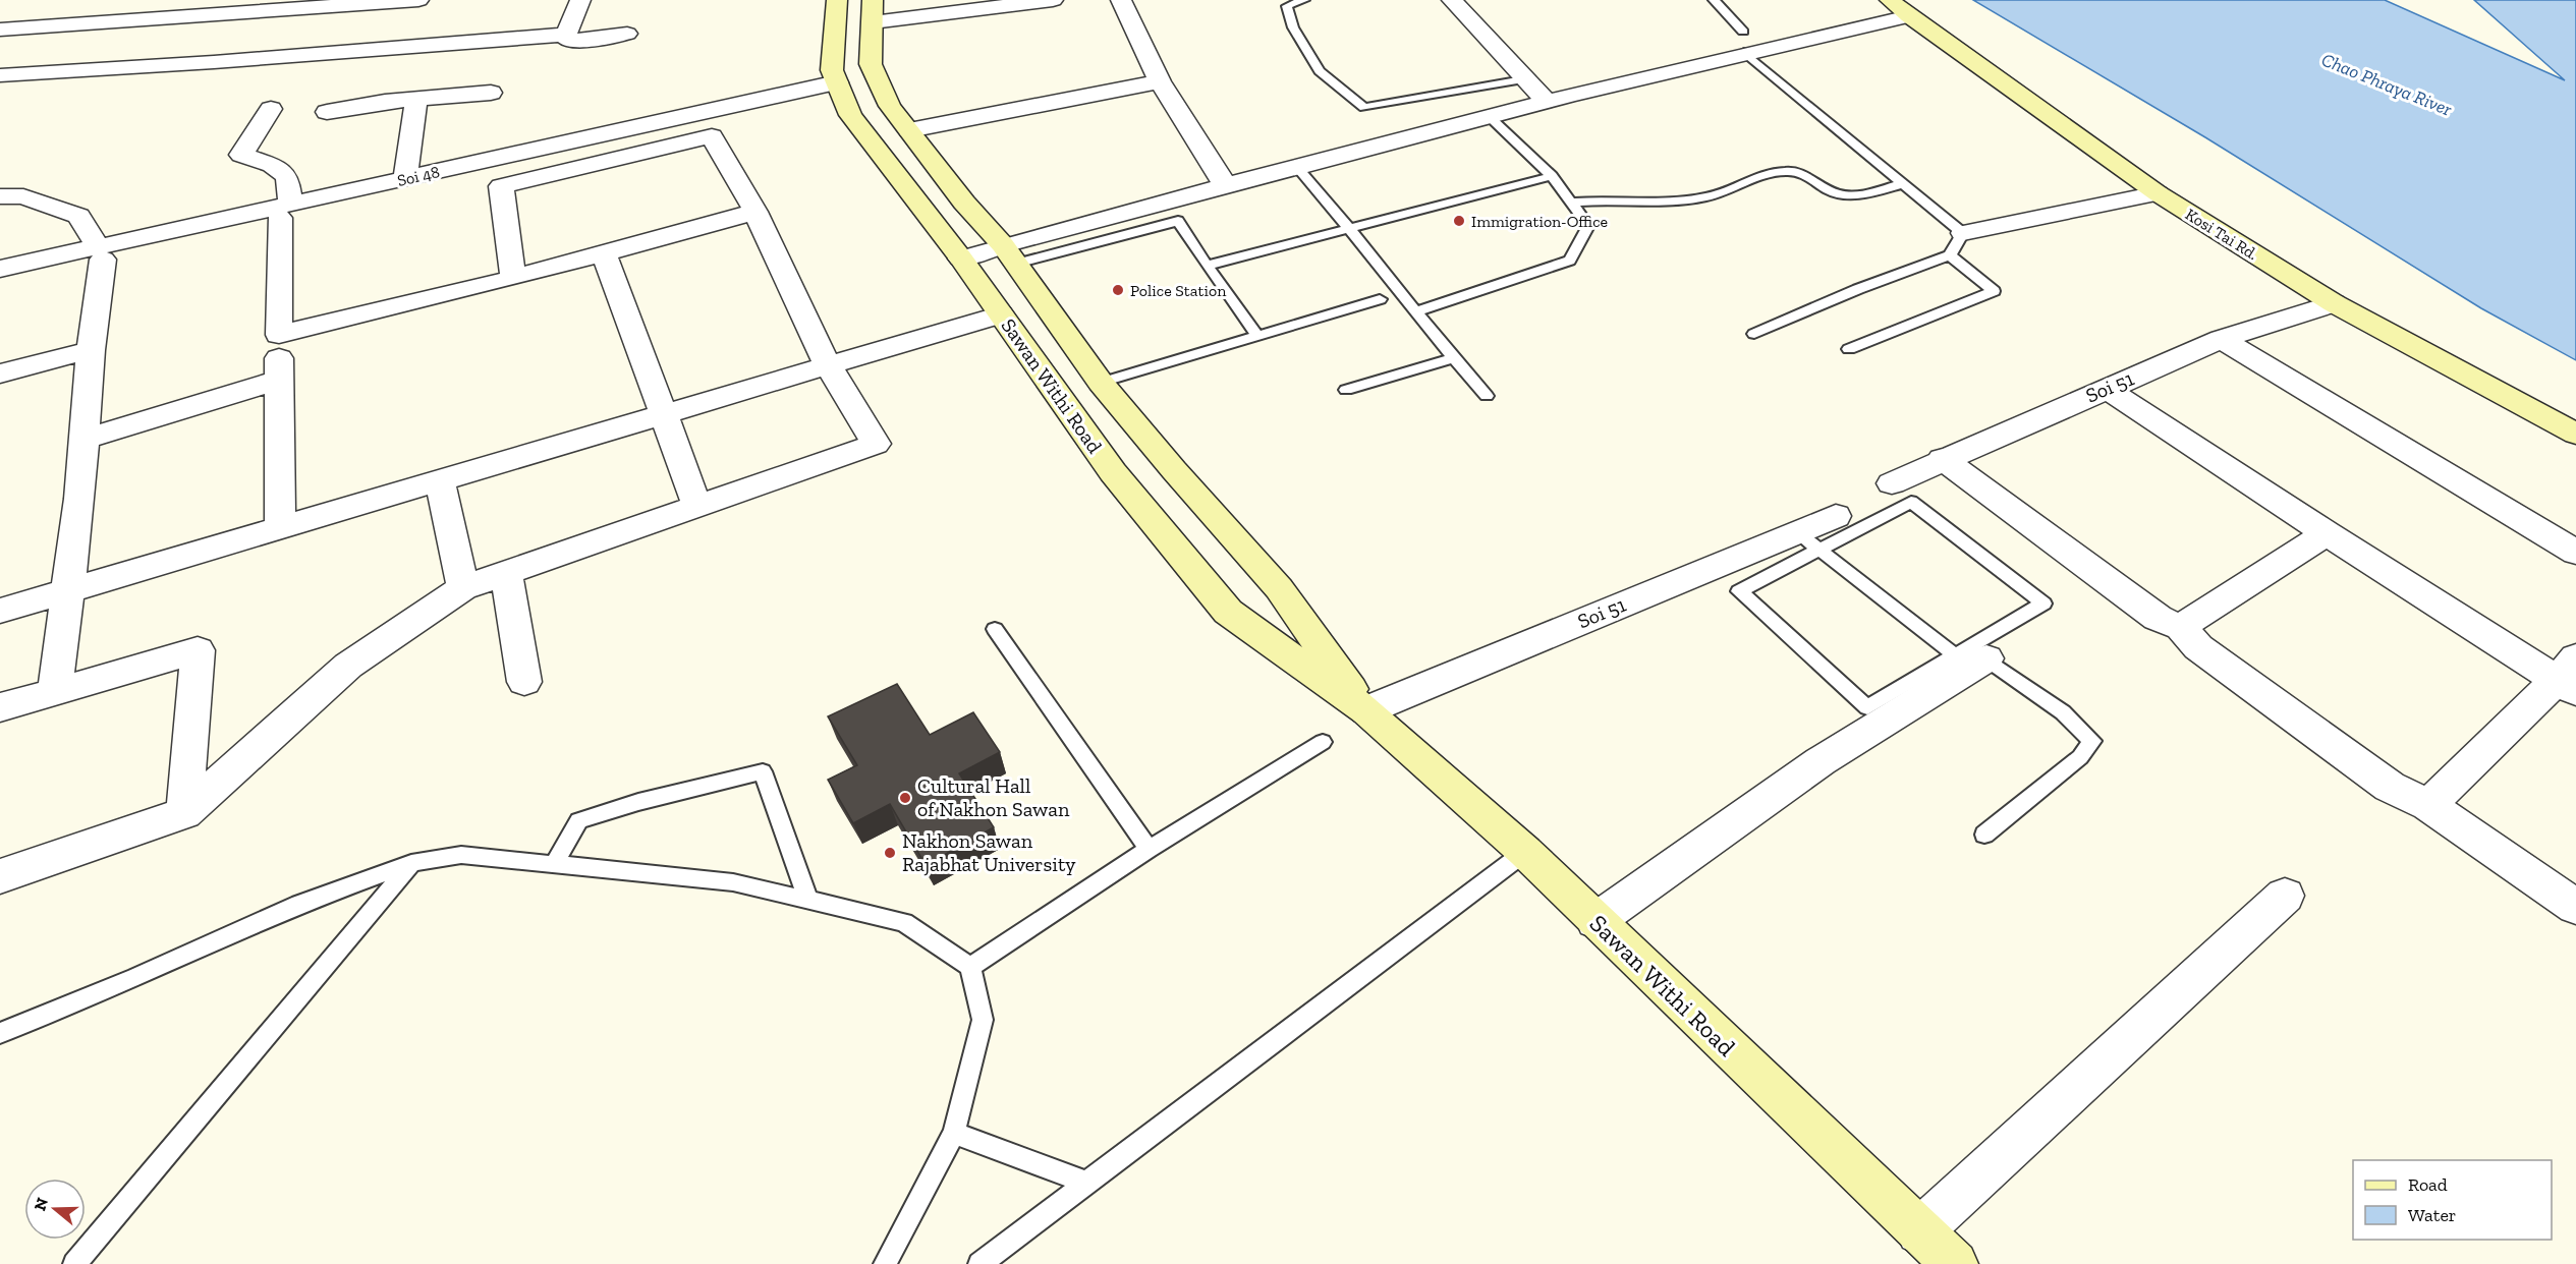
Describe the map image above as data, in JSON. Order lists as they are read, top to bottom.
{
  "streets": {
    "main road": ["Kosi Tai Rd.", "Sawan Withi Road"],
    "street": ["Soi 48", "Soi 51"]
  },
  "crossings": [
    ["Soi 48", "Sawan Withi Road"],
    ["Kosi Tai Rd.", "Soi 51"],
    ["Sawan Withi Road", "Soi 51"]
  ],
  "water": ["Chao Phraya River"],
  "places": [
    "Immigration-Office",
    "Police Station",
    "Cultural Hall of Nakhon Sawan",
    "Nakhon Sawan Rajabhat University"
  ],
  "legend": ["Road", "Water"],
  "north": "left"
}
